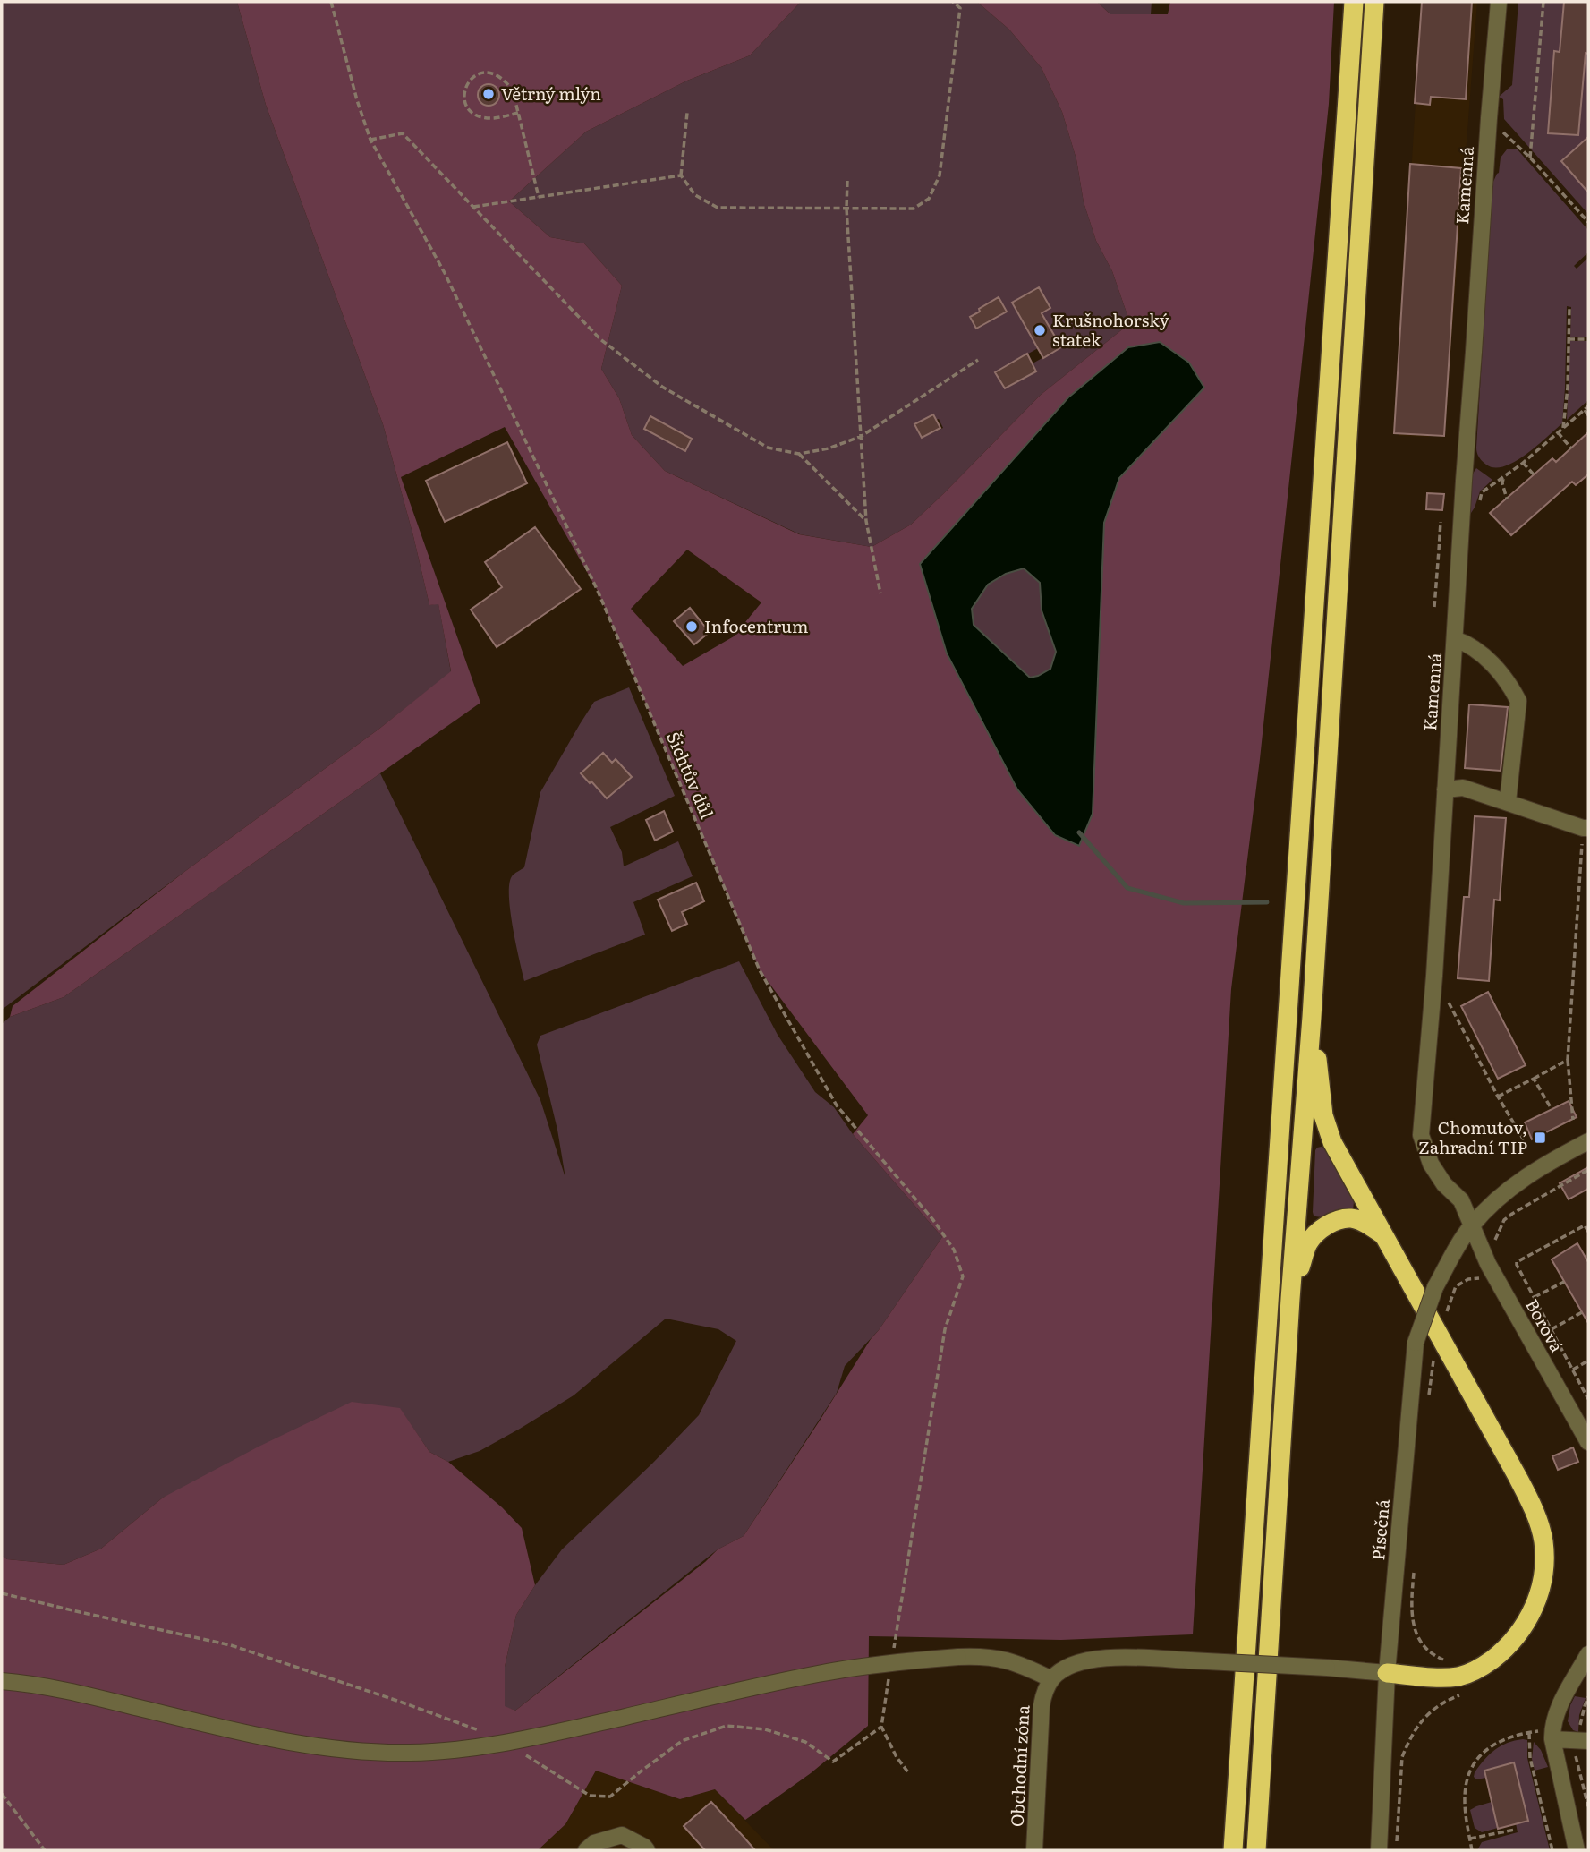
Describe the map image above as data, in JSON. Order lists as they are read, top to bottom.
{
  "streets": {
    "street": [
      "Kamenná",
      "Borová",
      "Písečná",
      "Obchodní zóna"
    ],
    "path": ["Šichtův důl"]
  },
  "crossings": [
    ["Kamenná", "Borová"],
    ["Kamenná", "Písečná"],
    ["Borová", "Písečná"]
  ],
  "places": {
    "other": ["Větrný mlýn", "Krušnohorský statek", "Infocentrum"],
    "transit": ["Chomutov, Zahradní TIP"]
  }
}
